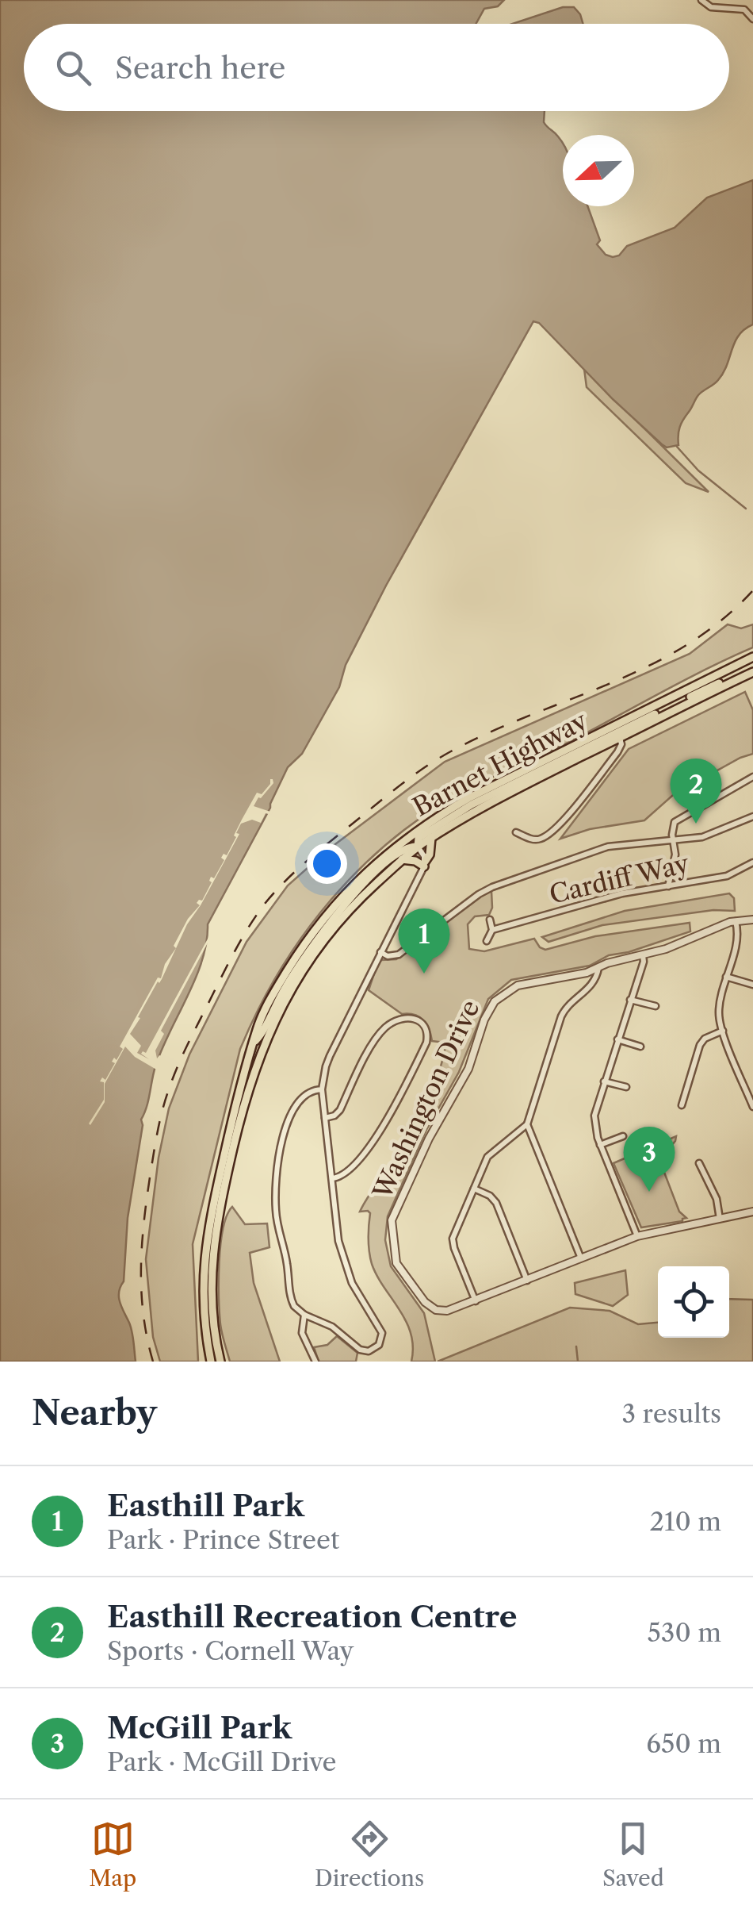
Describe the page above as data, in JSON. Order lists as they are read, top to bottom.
{
  "streets": {
    "main road": ["Barnet Highway"],
    "street": ["Cardiff Way", "Washington Drive"]
  },
  "north": "left",
  "page": {
    "search": "Search here",
    "pins": ["2", "1", "3"],
    "heading": ["Nearby", "3 results"],
    "list": [
      {
        "mark": "1",
        "name": "Easthill Park",
        "note": "Park · Prince Street",
        "value": "210 m"
      },
      {
        "mark": "2",
        "name": "Easthill Recreation Centre",
        "note": "Sports · Cornell Way",
        "value": "530 m"
      },
      {
        "mark": "3",
        "name": "McGill Park",
        "note": "Park · McGill Drive",
        "value": "650 m"
      }
    ],
    "nav": ["Map", "Directions", "Saved"]
  }
}
